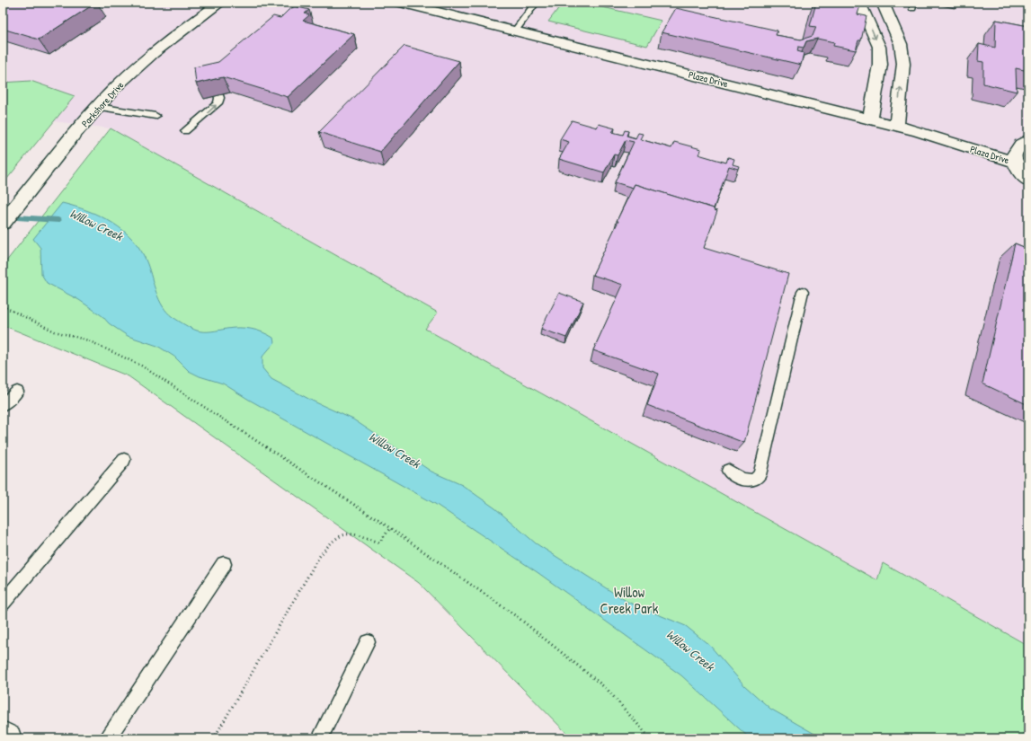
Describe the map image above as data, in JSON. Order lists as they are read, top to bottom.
{
  "streets": {
    "street": ["Plaza Drive", "Parkshore Drive"]
  },
  "water": ["Willow Creek"],
  "parks": ["Willow Creek Park"]
}
